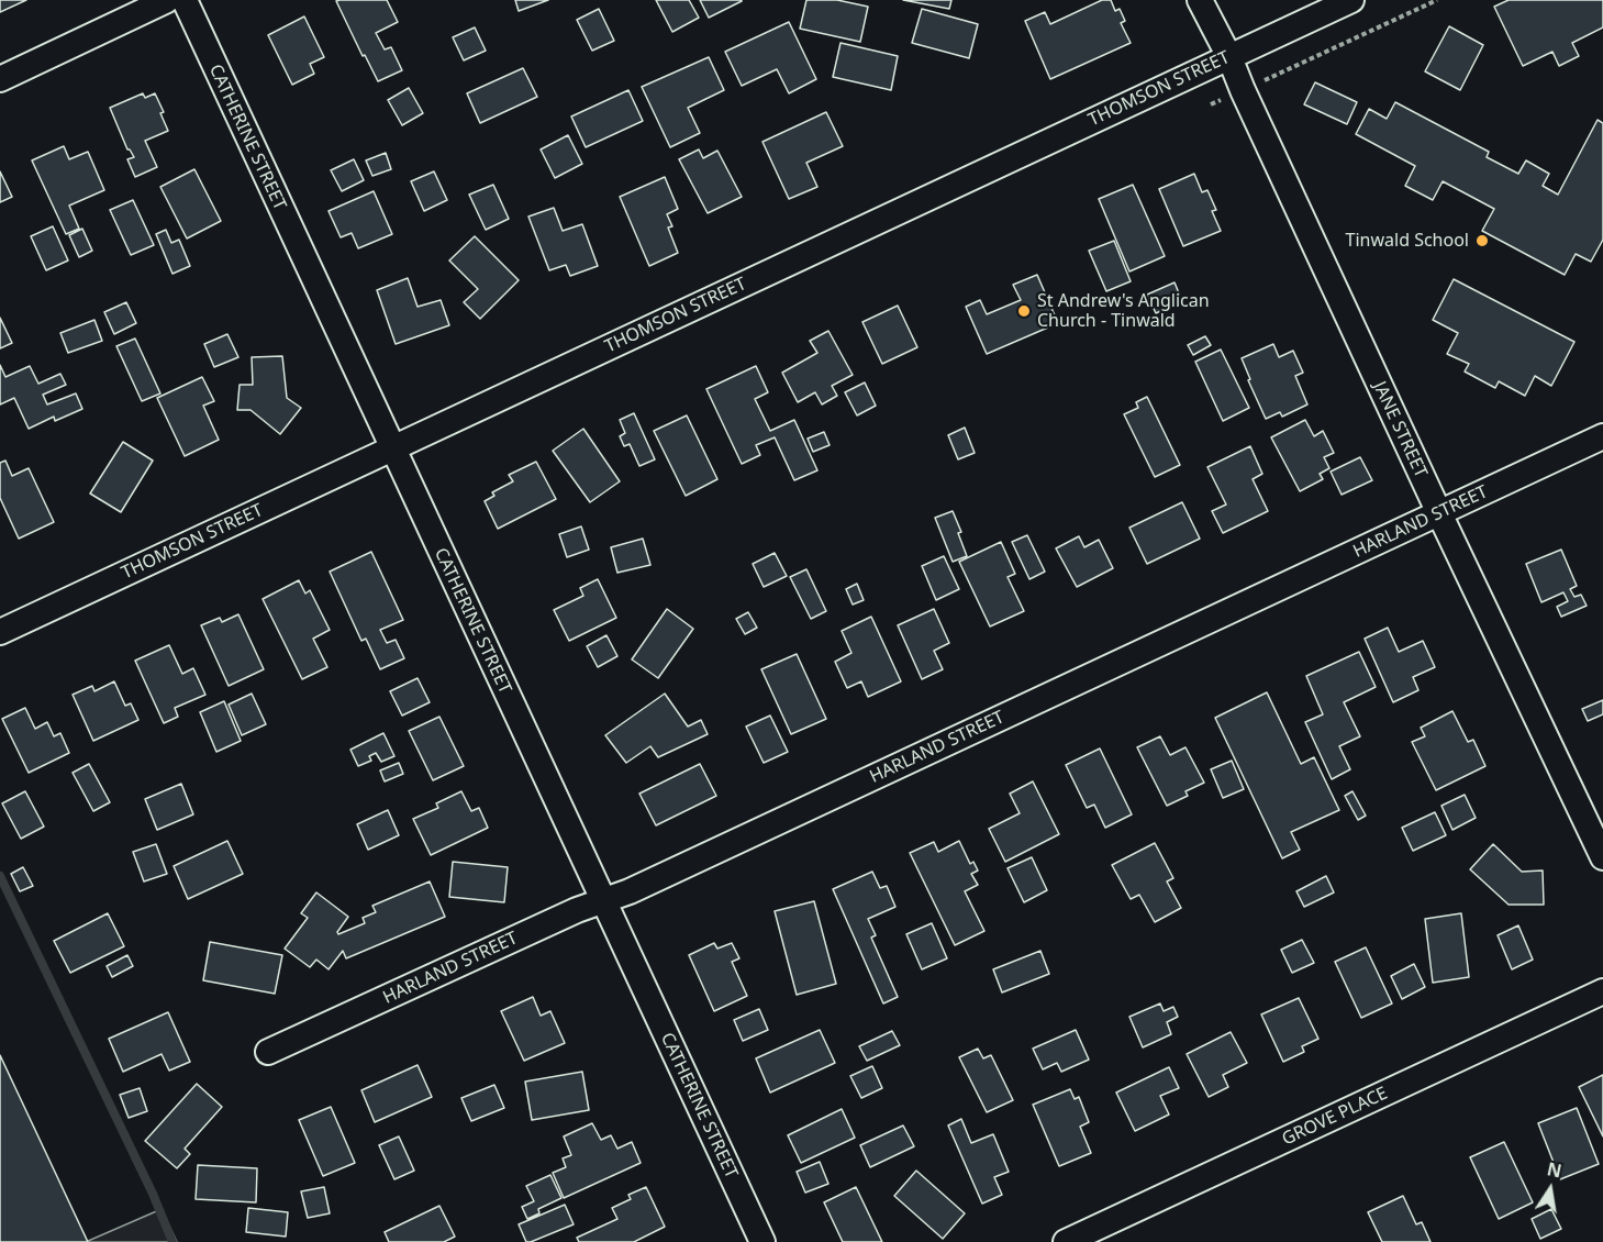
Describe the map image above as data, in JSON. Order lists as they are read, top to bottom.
{
  "streets": {
    "street": [
      "THOMSON STREET",
      "CATHERINE STREET",
      "JANE STREET",
      "HARLAND STREET",
      "GROVE PLACE"
    ]
  },
  "crossings": [
    ["THOMSON STREET", "CATHERINE STREET"],
    ["THOMSON STREET", "JANE STREET"],
    ["CATHERINE STREET", "HARLAND STREET"],
    ["JANE STREET", "HARLAND STREET"]
  ],
  "places": ["Tinwald School", "St Andrew's Anglican Church - Tinwald"],
  "north": "top"
}
